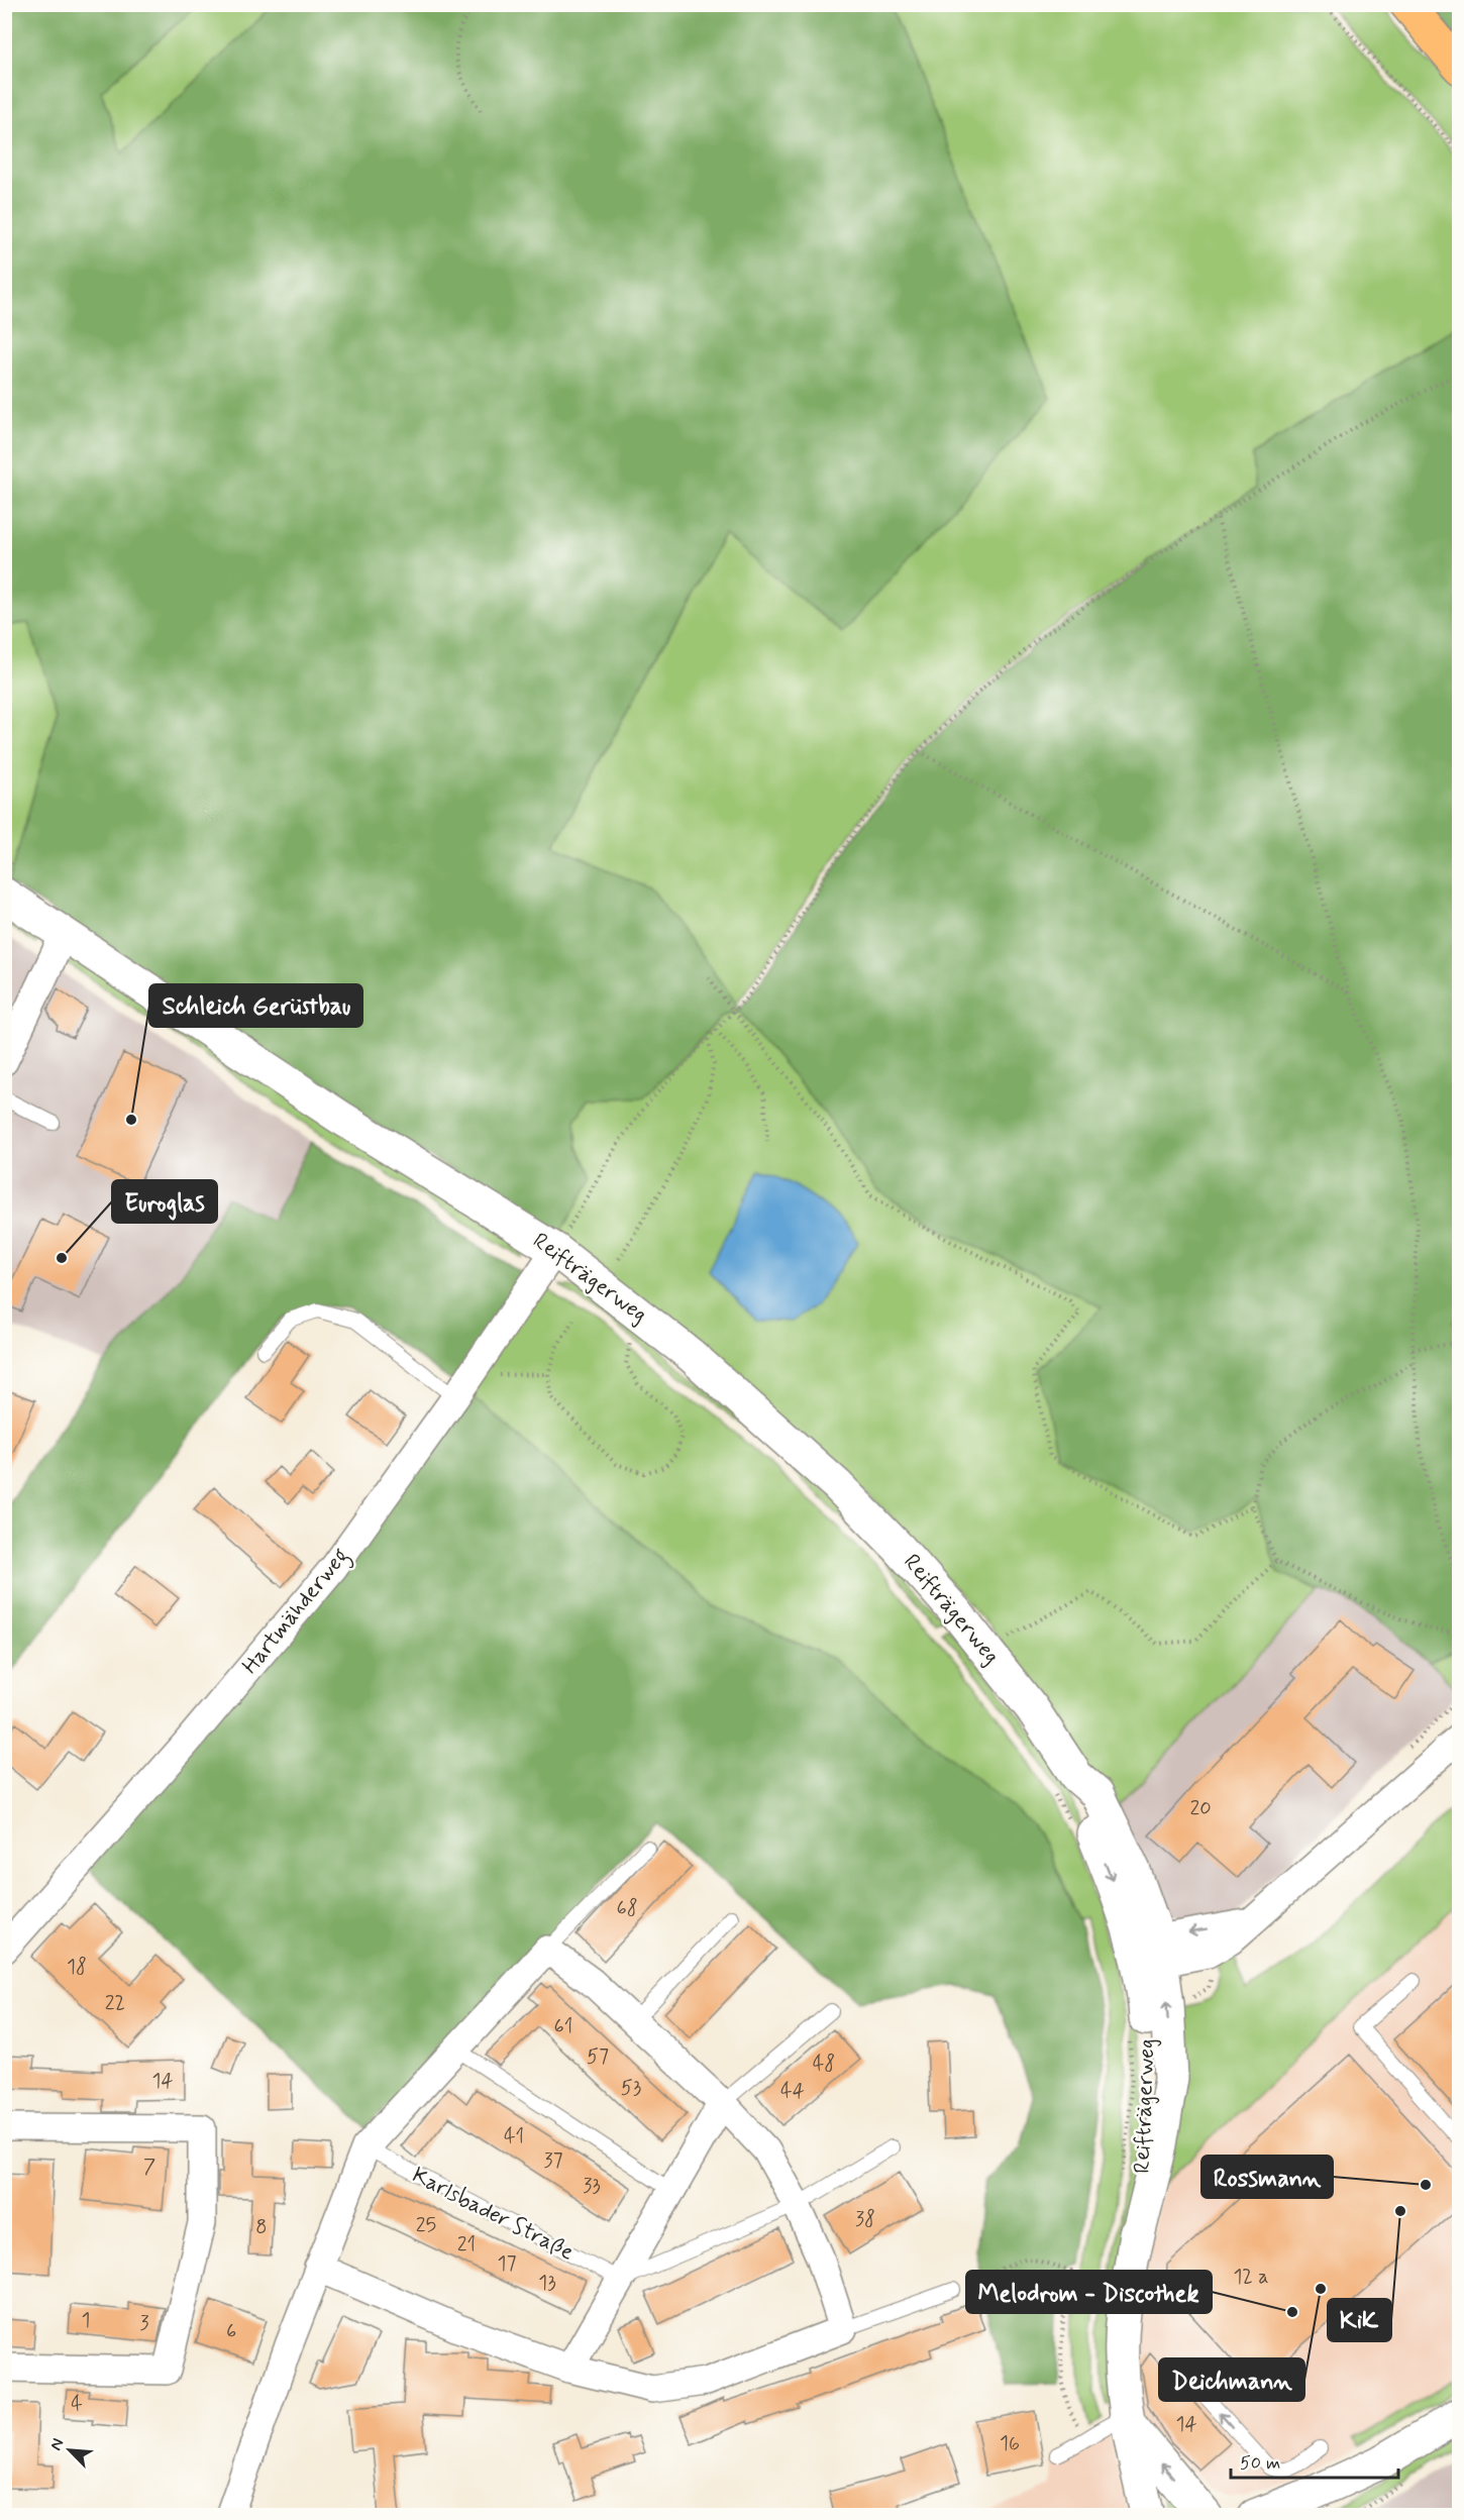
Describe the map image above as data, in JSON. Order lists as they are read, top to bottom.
{
  "streets": {
    "street": ["Reifträgerweg", "Hartmähderweg"],
    "lane": ["Karlsbader Straße"]
  },
  "crossings": [
    ["Reifträgerweg", "Hartmähderweg"]
  ],
  "places": [
    "Schleich Gerüstbau",
    "Euroglas",
    "Rossmann",
    "KiK",
    "Deichmann",
    "Melodrom - Discothek"
  ],
  "house_numbers": [
    "20",
    "68",
    "18",
    "22",
    "61",
    "57",
    "48",
    "14",
    "53",
    "44",
    "41",
    "37",
    "7",
    "33",
    "38",
    "25",
    "8",
    "21",
    "17",
    "12 a",
    "13",
    "1",
    "3",
    "6",
    "4",
    "14",
    "16"
  ],
  "scale_bar": "50 m",
  "north": "top left"
}
